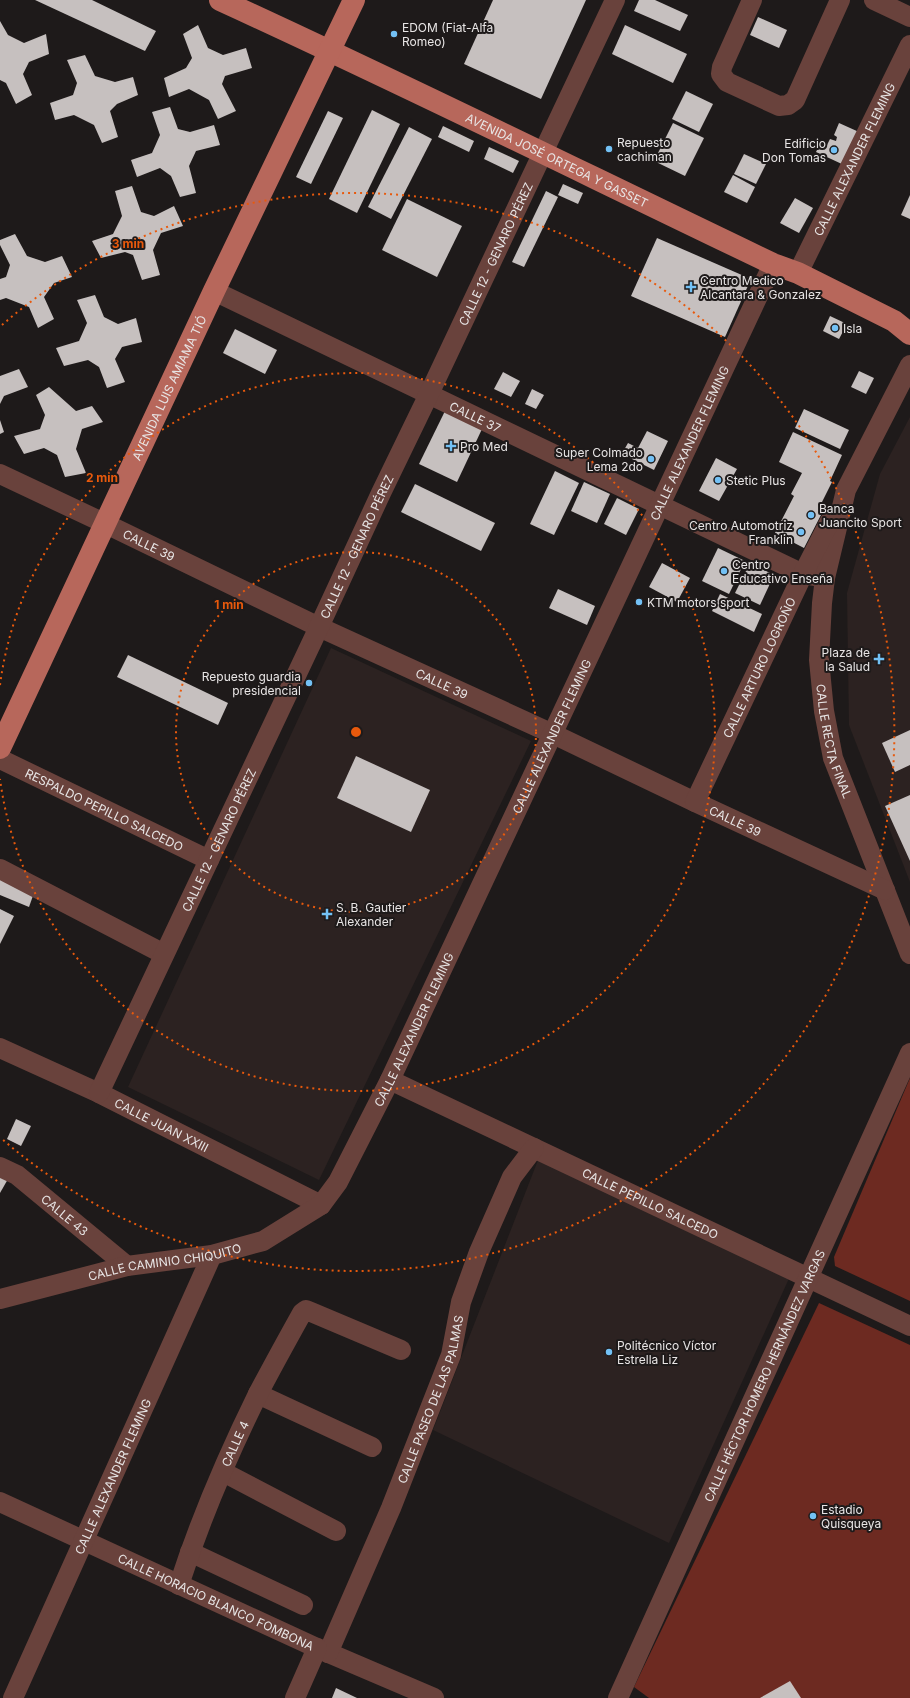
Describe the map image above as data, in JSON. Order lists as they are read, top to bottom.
{
  "streets": {
    "main road": ["AVENIDA JOSÉ ORTEGA Y GASSET", "AVENIDA LUIS AMIAMA TIÓ"],
    "street": [
      "CALLE ALEXANDER FLEMING",
      "CALLE 12 - GENARO PÉREZ",
      "CALLE 37",
      "CALLE 39",
      "CALLE ARTURO LOGROÑO",
      "CALLE RECTA FINAL",
      "RESPALDO PEPILLO SALCEDO",
      "CALLE JUAN XXIII",
      "CALLE PEPILLO SALCEDO",
      "CALLE 43",
      "CALLE CAMINIO CHIQUITO",
      "CALLE HÉCTOR HOMERO HERNÁNDEZ VARGAS",
      "CALLE PASEO DE LAS PALMAS",
      "CALLE 4",
      "CALLE HORACIO BLANCO FOMBONA"
    ]
  },
  "crossings": [
    ["CALLE ALEXANDER FLEMING", "AVENIDA JOSÉ ORTEGA Y GASSET"],
    ["CALLE ALEXANDER FLEMING", "CALLE 37"],
    ["CALLE ALEXANDER FLEMING", "CALLE 39"],
    ["CALLE ALEXANDER FLEMING", "CALLE JUAN XXIII"],
    ["CALLE ALEXANDER FLEMING", "CALLE PEPILLO SALCEDO"],
    ["CALLE ALEXANDER FLEMING", "CALLE CAMINIO CHIQUITO"],
    ["CALLE ALEXANDER FLEMING", "CALLE HORACIO BLANCO FOMBONA"],
    ["AVENIDA JOSÉ ORTEGA Y GASSET", "CALLE 12 - GENARO PÉREZ"],
    ["AVENIDA JOSÉ ORTEGA Y GASSET", "AVENIDA LUIS AMIAMA TIÓ"],
    ["CALLE 12 - GENARO PÉREZ", "CALLE 37"],
    ["CALLE 12 - GENARO PÉREZ", "CALLE 39"],
    ["CALLE 12 - GENARO PÉREZ", "RESPALDO PEPILLO SALCEDO"],
    ["CALLE 12 - GENARO PÉREZ", "CALLE JUAN XXIII"],
    ["AVENIDA LUIS AMIAMA TIÓ", "CALLE 37"],
    ["AVENIDA LUIS AMIAMA TIÓ", "CALLE 39"],
    ["CALLE 37", "CALLE ARTURO LOGROÑO"],
    ["CALLE 37", "CALLE RECTA FINAL"],
    ["CALLE 39", "CALLE ARTURO LOGROÑO"],
    ["CALLE 39", "CALLE RECTA FINAL"],
    ["CALLE ARTURO LOGROÑO", "CALLE RECTA FINAL"],
    ["CALLE JUAN XXIII", "CALLE CAMINIO CHIQUITO"],
    ["CALLE PEPILLO SALCEDO", "CALLE HÉCTOR HOMERO HERNÁNDEZ VARGAS"],
    ["CALLE PEPILLO SALCEDO", "CALLE PASEO DE LAS PALMAS"],
    ["CALLE 43", "CALLE CAMINIO CHIQUITO"],
    ["CALLE PASEO DE LAS PALMAS", "CALLE HORACIO BLANCO FOMBONA"],
    ["CALLE 4", "CALLE HORACIO BLANCO FOMBONA"]
  ],
  "places": {
    "other": [
      "EDOM (Fiat-Alfa Romeo)",
      "Repuesto cachiman",
      "Edificio Don Tomas",
      "Isla",
      "Super Colmado Lema 2do",
      "Stetic Plus",
      "Banca Juancito Sport",
      "Centro Automotriz Franklin",
      "Centro Educativo Enseña",
      "KTM motors sport",
      "Repuesto guardia presidencial",
      "Politécnico Víctor Estrella Liz",
      "Estadio Quisqueya"
    ],
    "health": [
      "Centro Medico Alcantara & Gonzalez",
      "Pro Med",
      "Plaza de la Salud",
      "S. B. Gautier Alexander"
    ]
  },
  "rings": ["3 min", "2 min", "1 min"]
}
